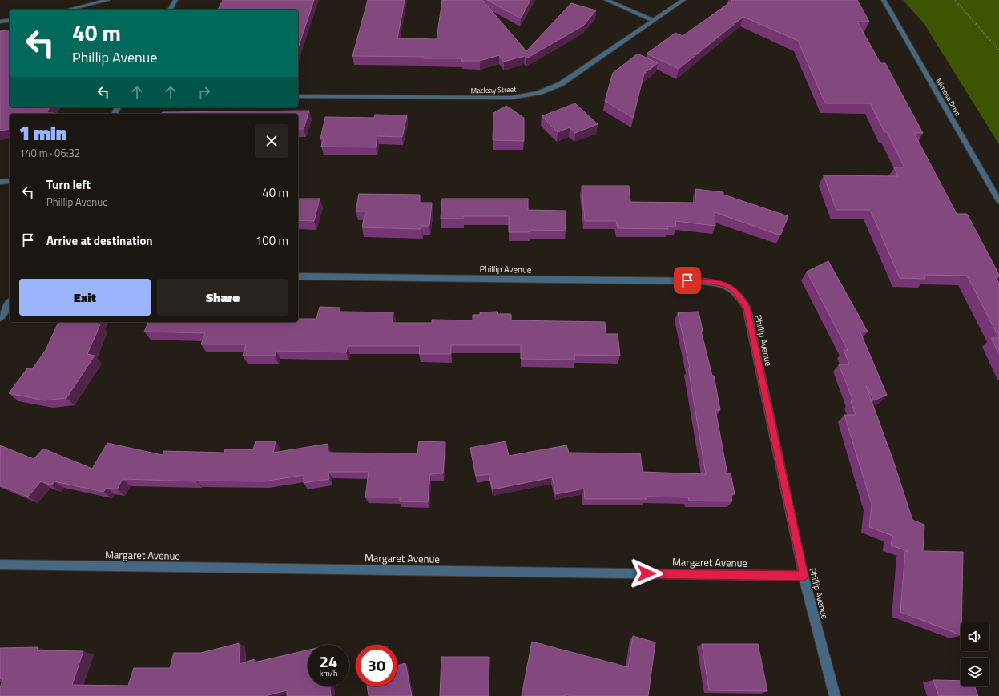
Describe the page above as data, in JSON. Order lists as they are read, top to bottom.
{
  "streets": {
    "street": [
      "Macleay Street",
      "Mimosa Drive",
      "Phillip Avenue",
      "Margaret Avenue"
    ]
  },
  "crossings": [
    ["Phillip Avenue", "Margaret Avenue"]
  ],
  "page": {
    "turn": ["40 m", "Phillip Avenue"],
    "heading": ["1 min", "140 m · 06:32"],
    "list": [
      {
        "name": "Turn left",
        "note": "Phillip Avenue",
        "value": "40 m"
      },
      {
        "name": "Arrive at destination",
        "value": "100 m"
      }
    ],
    "buttons": ["Exit", "Share"],
    "speed": "24 km/h",
    "limit": "30"
  }
}
